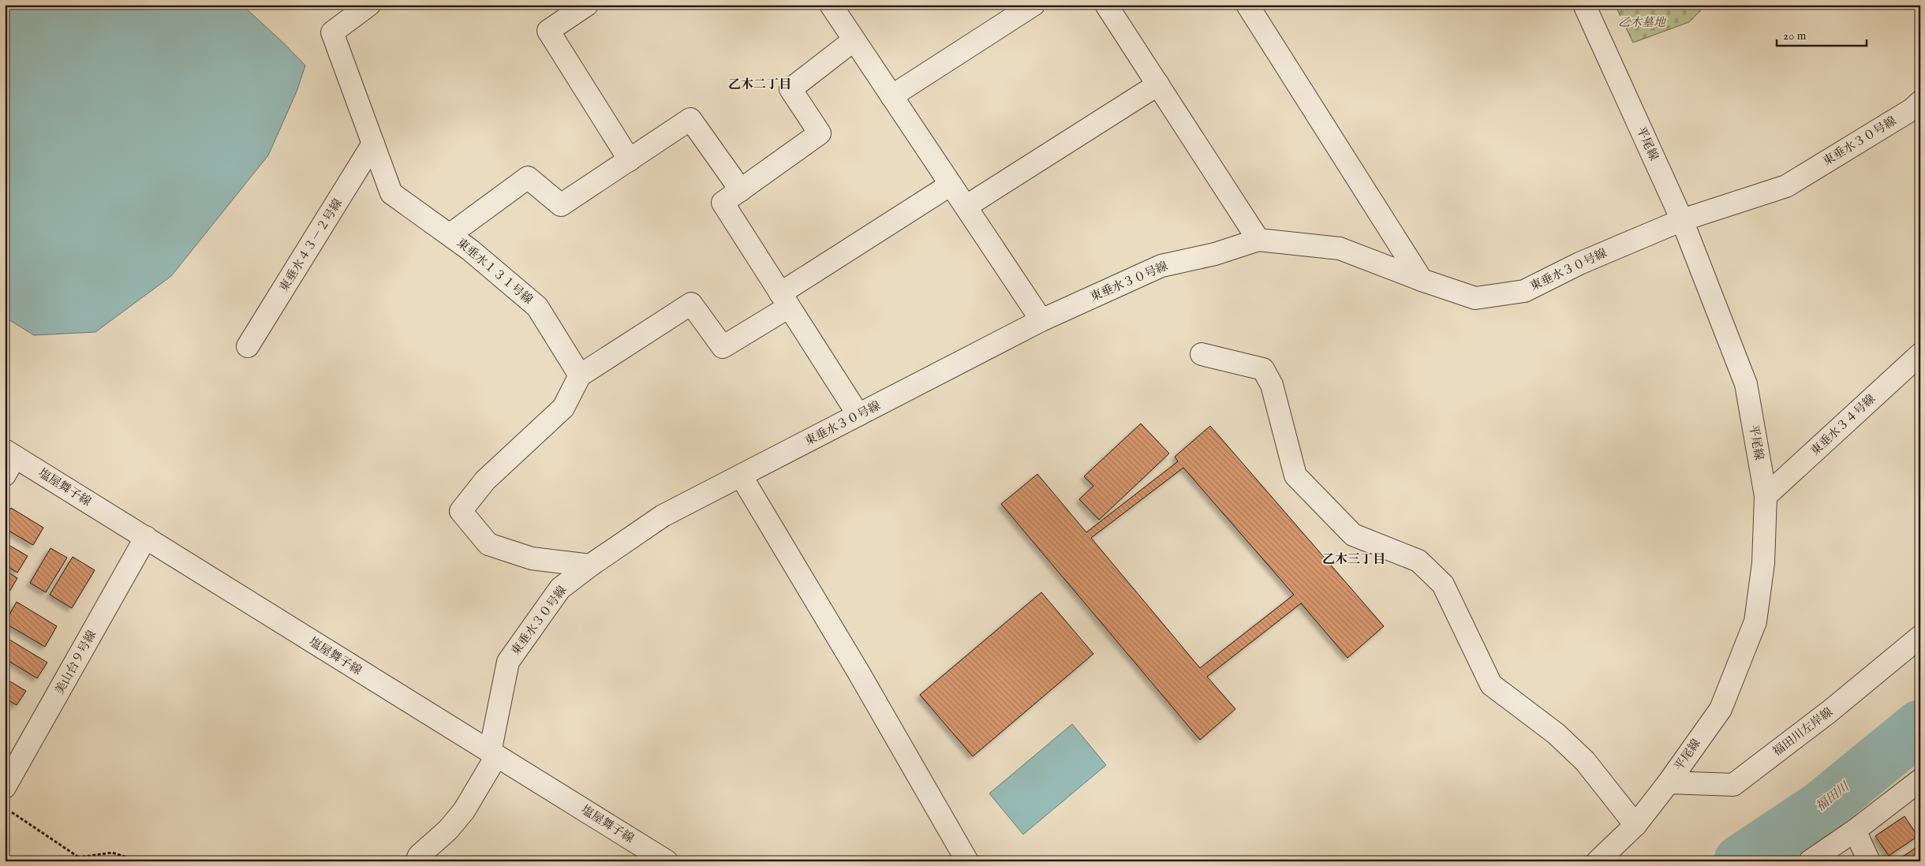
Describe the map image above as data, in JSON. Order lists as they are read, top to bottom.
{
  "streets": {
    "street": [
      "東垂水３０号線",
      "平尾線",
      "東垂水４３－２号線",
      "東垂水１３１号線",
      "東垂水３４号線",
      "塩屋舞子線",
      "美山台９号線",
      "福田川左岸線"
    ]
  },
  "crossings": [
    ["東垂水３０号線", "平尾線"],
    ["東垂水３０号線", "塩屋舞子線"],
    ["平尾線", "東垂水３４号線"],
    ["平尾線", "福田川左岸線"],
    ["東垂水４３－２号線", "東垂水１３１号線"],
    ["塩屋舞子線", "美山台９号線"]
  ],
  "districts": ["乙木二丁目", "乙木三丁目"],
  "water": ["福田川"],
  "parks": ["乙木墓地"],
  "scale_bar": "20 m"
}
